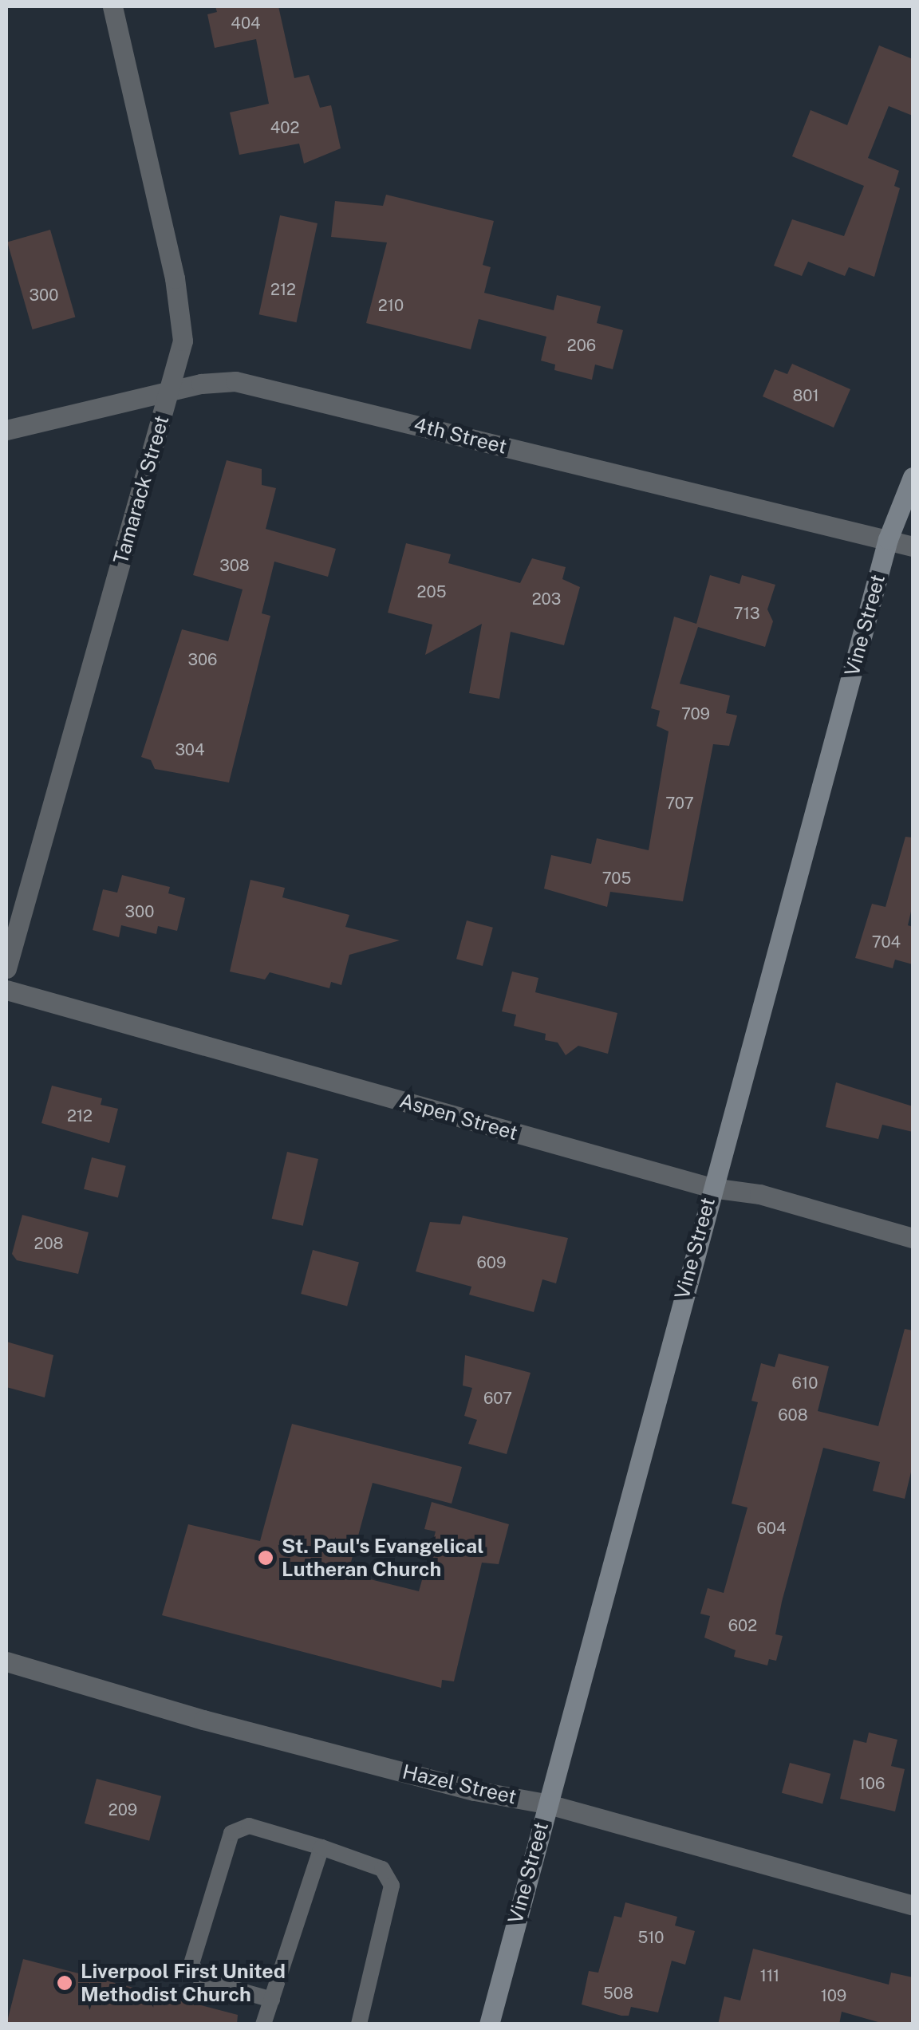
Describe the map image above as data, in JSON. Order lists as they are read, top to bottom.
{
  "streets": {
    "street": [
      "4th Street",
      "Tamarack Street",
      "Vine Street",
      "Aspen Street",
      "Hazel Street"
    ]
  },
  "crossings": [
    ["4th Street", "Tamarack Street"],
    ["4th Street", "Vine Street"],
    ["Vine Street", "Aspen Street"],
    ["Vine Street", "Hazel Street"]
  ],
  "places": ["St. Paul's Evangelical Lutheran Church", "Liverpool First United Methodist Church"],
  "house_numbers": [
    "404",
    "402",
    "212",
    "300",
    "210",
    "206",
    "801",
    "308",
    "205",
    "203",
    "713",
    "306",
    "709",
    "304",
    "707",
    "705",
    "300",
    "704",
    "212",
    "208",
    "609",
    "610",
    "607",
    "608",
    "604",
    "602",
    "106",
    "209",
    "510",
    "111",
    "508",
    "109"
  ]
}
